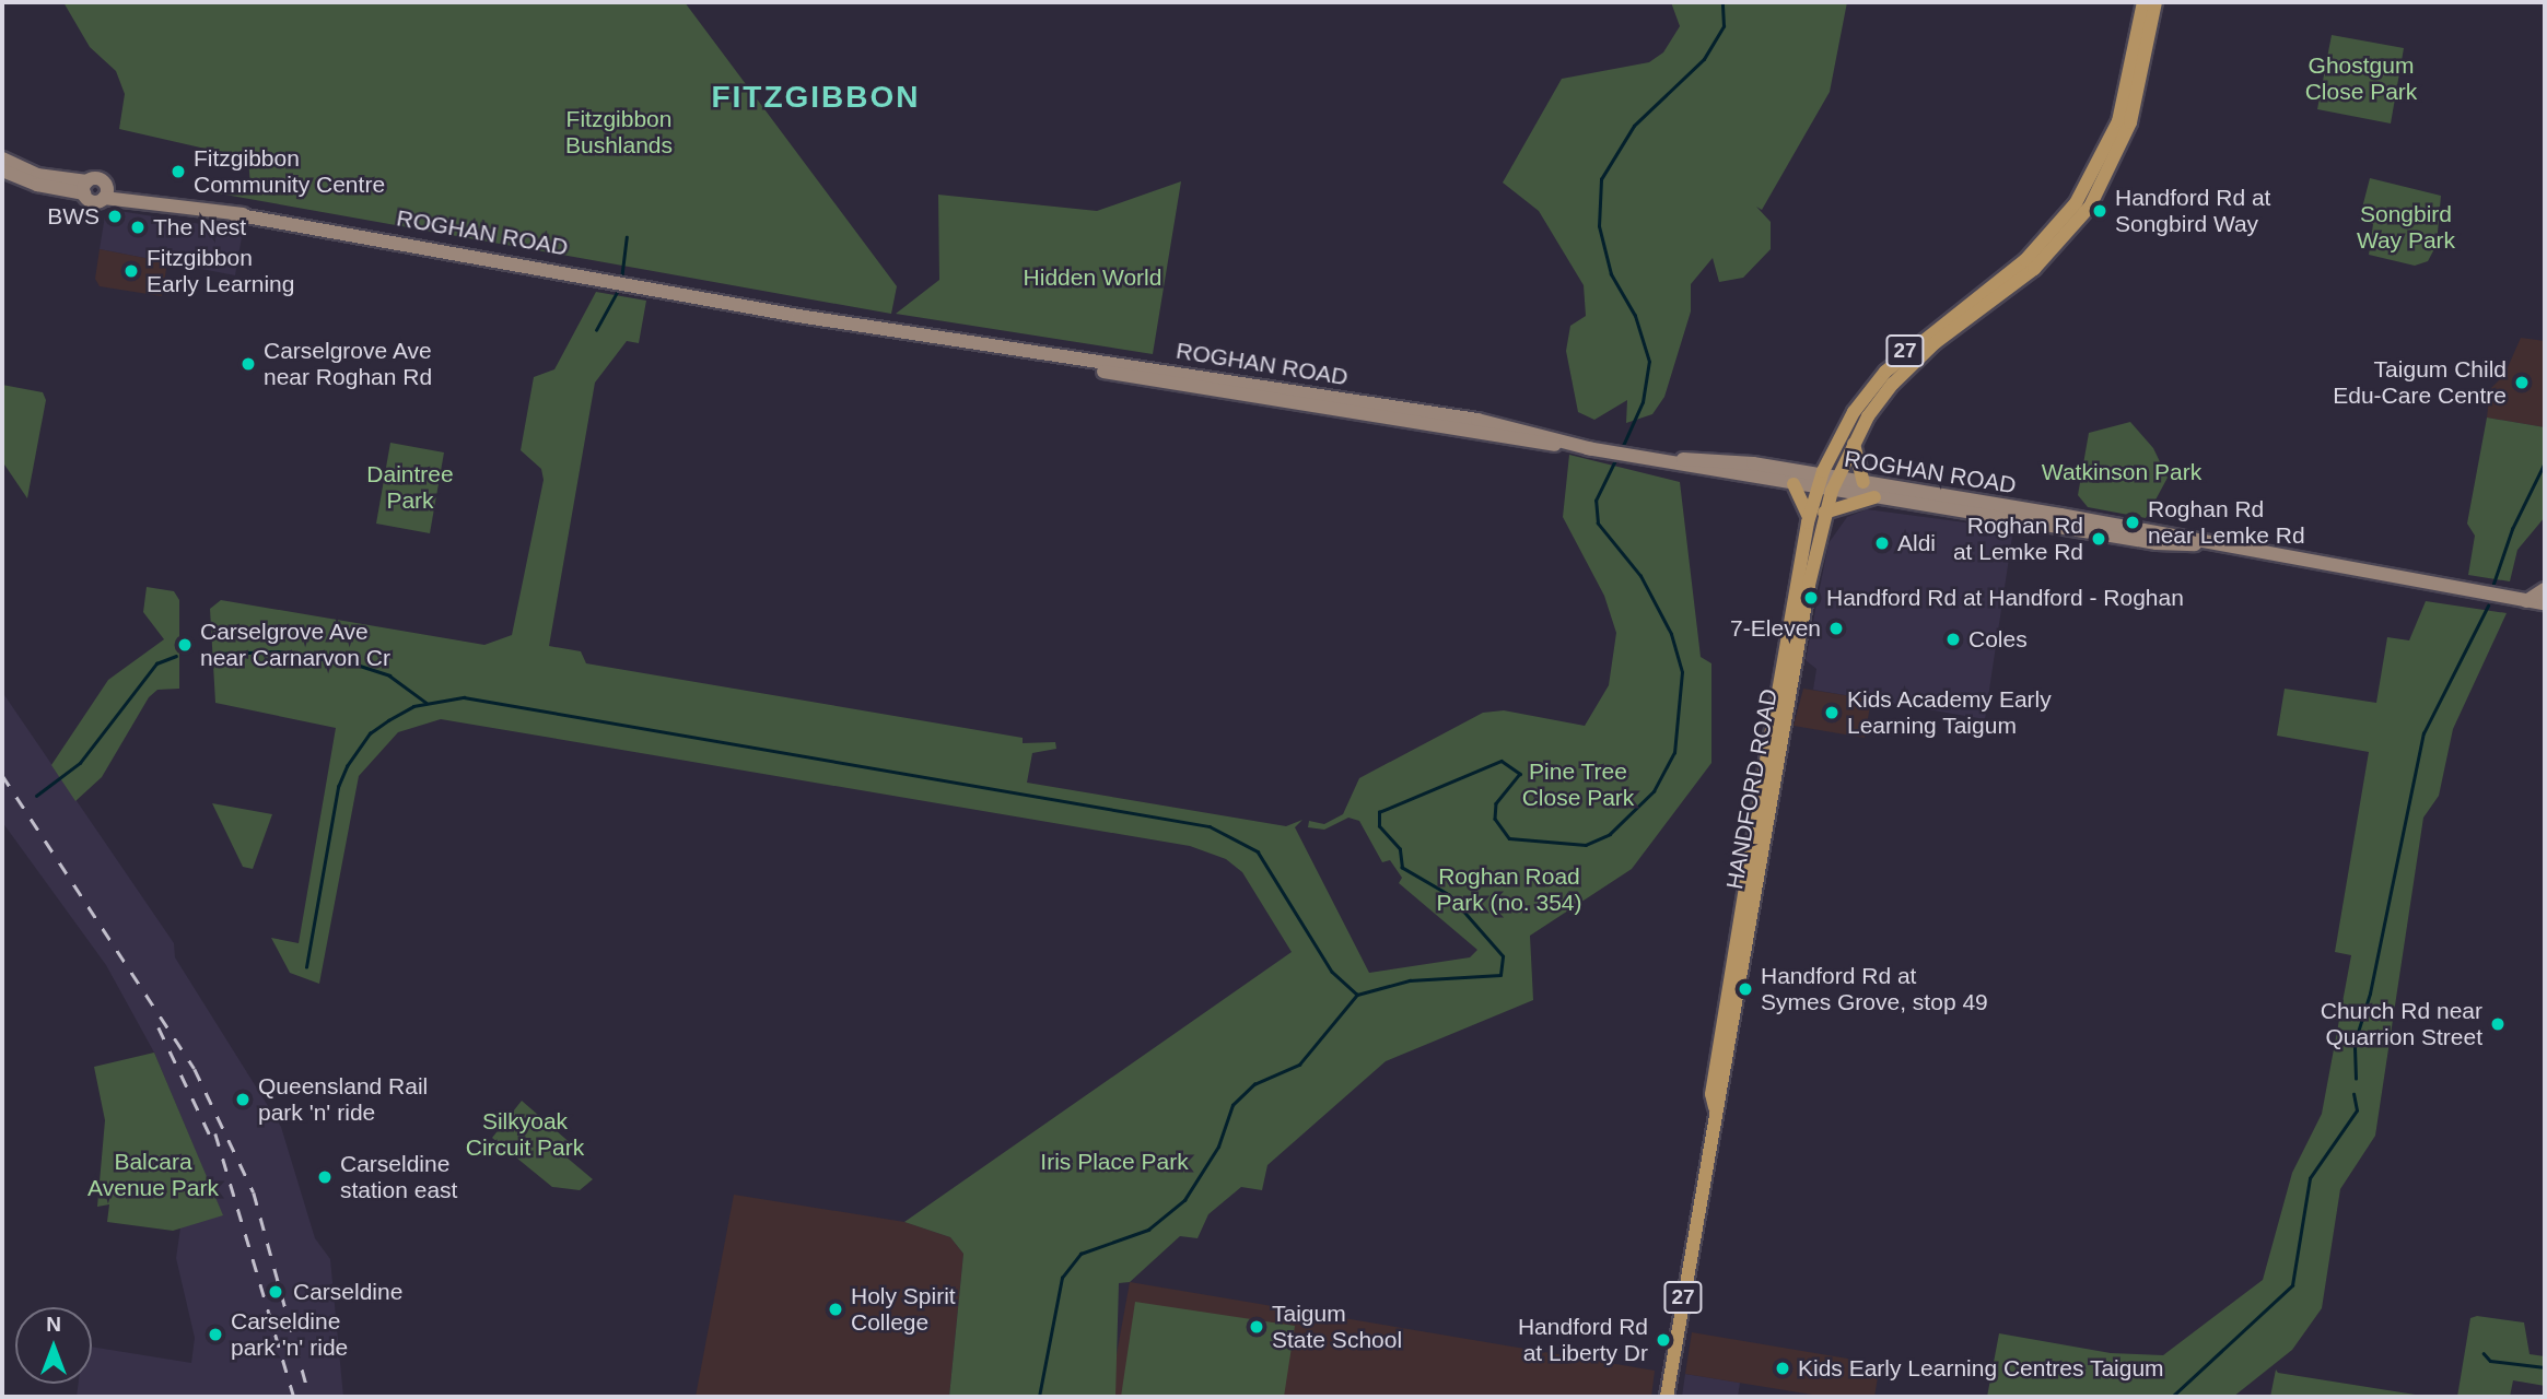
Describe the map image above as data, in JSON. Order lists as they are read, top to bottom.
{
  "streets": {
    "main road": ["ROGHAN ROAD", "27", "HANDFORD ROAD"]
  },
  "crossings": [
    ["ROGHAN ROAD", "27"],
    ["ROGHAN ROAD", "HANDFORD ROAD"],
    ["27", "HANDFORD ROAD"]
  ],
  "districts": ["FITZGIBBON"],
  "parks": [
    "Ghostgum Close Park",
    "Fitzgibbon Bushlands",
    "Songbird Way Park",
    "Hidden World",
    "Watkinson Park",
    "Daintree Park",
    "Pine Tree Close Park",
    "Roghan Road Park (no. 354)",
    "Silkyoak Circuit Park",
    "Balcara Avenue Park",
    "Iris Place Park"
  ],
  "places": [
    "Fitzgibbon Community Centre",
    "Handford Rd at Songbird Way",
    "BWS",
    "The Nest",
    "Fitzgibbon Early Learning",
    "Carselgrove Ave near Roghan Rd",
    "Taigum Child Edu-Care Centre",
    "Roghan Rd near Lemke Rd",
    "Roghan Rd at Lemke Rd",
    "Aldi",
    "Handford Rd at Handford - Roghan",
    "7-Eleven",
    "Coles",
    "Carselgrove Ave near Carnarvon Cr",
    "Kids Academy Early Learning Taigum",
    "Handford Rd at Symes Grove, stop 49",
    "Church Rd near Quarrion Street",
    "Queensland Rail park 'n' ride",
    "Carseldine station east",
    "Carseldine",
    "Holy Spirit College",
    "Taigum State School",
    "Carseldine park 'n' ride",
    "Handford Rd at Liberty Dr",
    "Kids Early Learning Centres Taigum"
  ],
  "north": "top"
}
